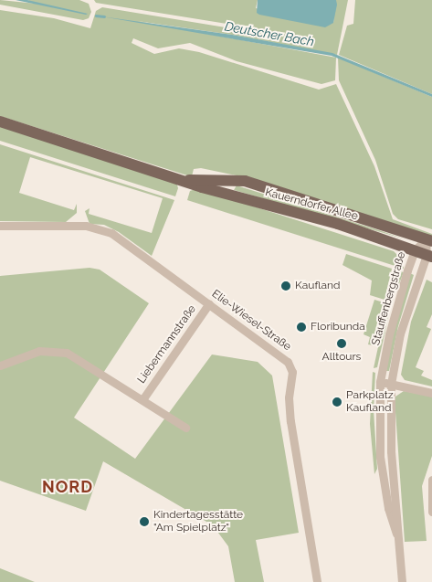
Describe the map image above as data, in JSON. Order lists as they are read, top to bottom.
{
  "streets": {
    "main road": ["Kauerndorfer Allee"],
    "street": ["Stauffenbergstraße", "Elie-Wiesel-Straße", "Liebermannstraße"]
  },
  "crossings": [
    ["Kauerndorfer Allee", "Stauffenbergstraße"],
    ["Elie-Wiesel-Straße", "Liebermannstraße"]
  ],
  "districts": ["NORD"],
  "water": ["Deutscher Bach"],
  "places": [
    "Kaufland",
    "Floribunda",
    "Alltours",
    "Parkplatz Kaufland",
    "Kindertagesstätte \"Am Spielplatz\""
  ]
}
